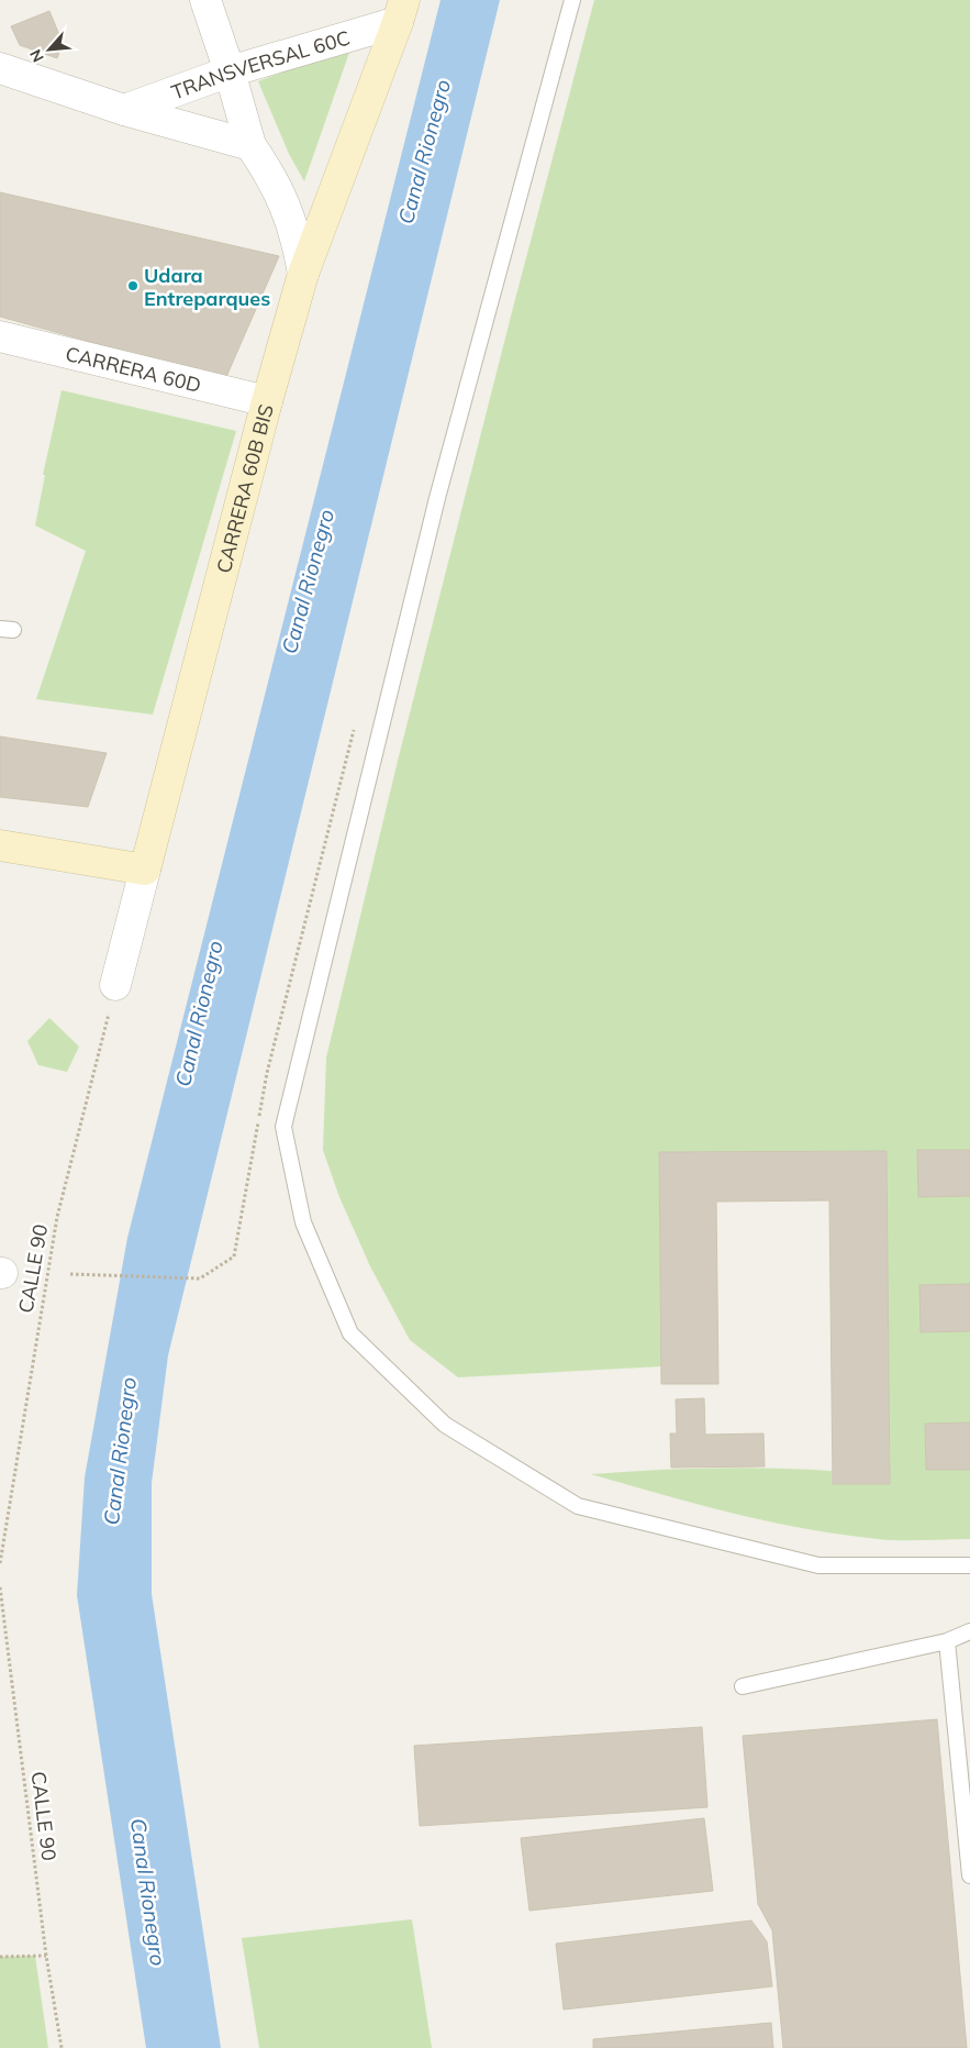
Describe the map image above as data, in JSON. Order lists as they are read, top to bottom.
{
  "streets": {
    "street": ["TRANSVERSAL 60C", "CARRERA 60D", "CARRERA 60B BIS"],
    "path": ["CALLE 90"]
  },
  "crossings": [
    ["TRANSVERSAL 60C", "CARRERA 60B BIS"],
    ["CARRERA 60D", "CARRERA 60B BIS"],
    ["CARRERA 60B BIS", "CALLE 90"]
  ],
  "water": ["Canal Rionegro"],
  "places": ["Udara Entreparques"],
  "north": "bottom left"
}
